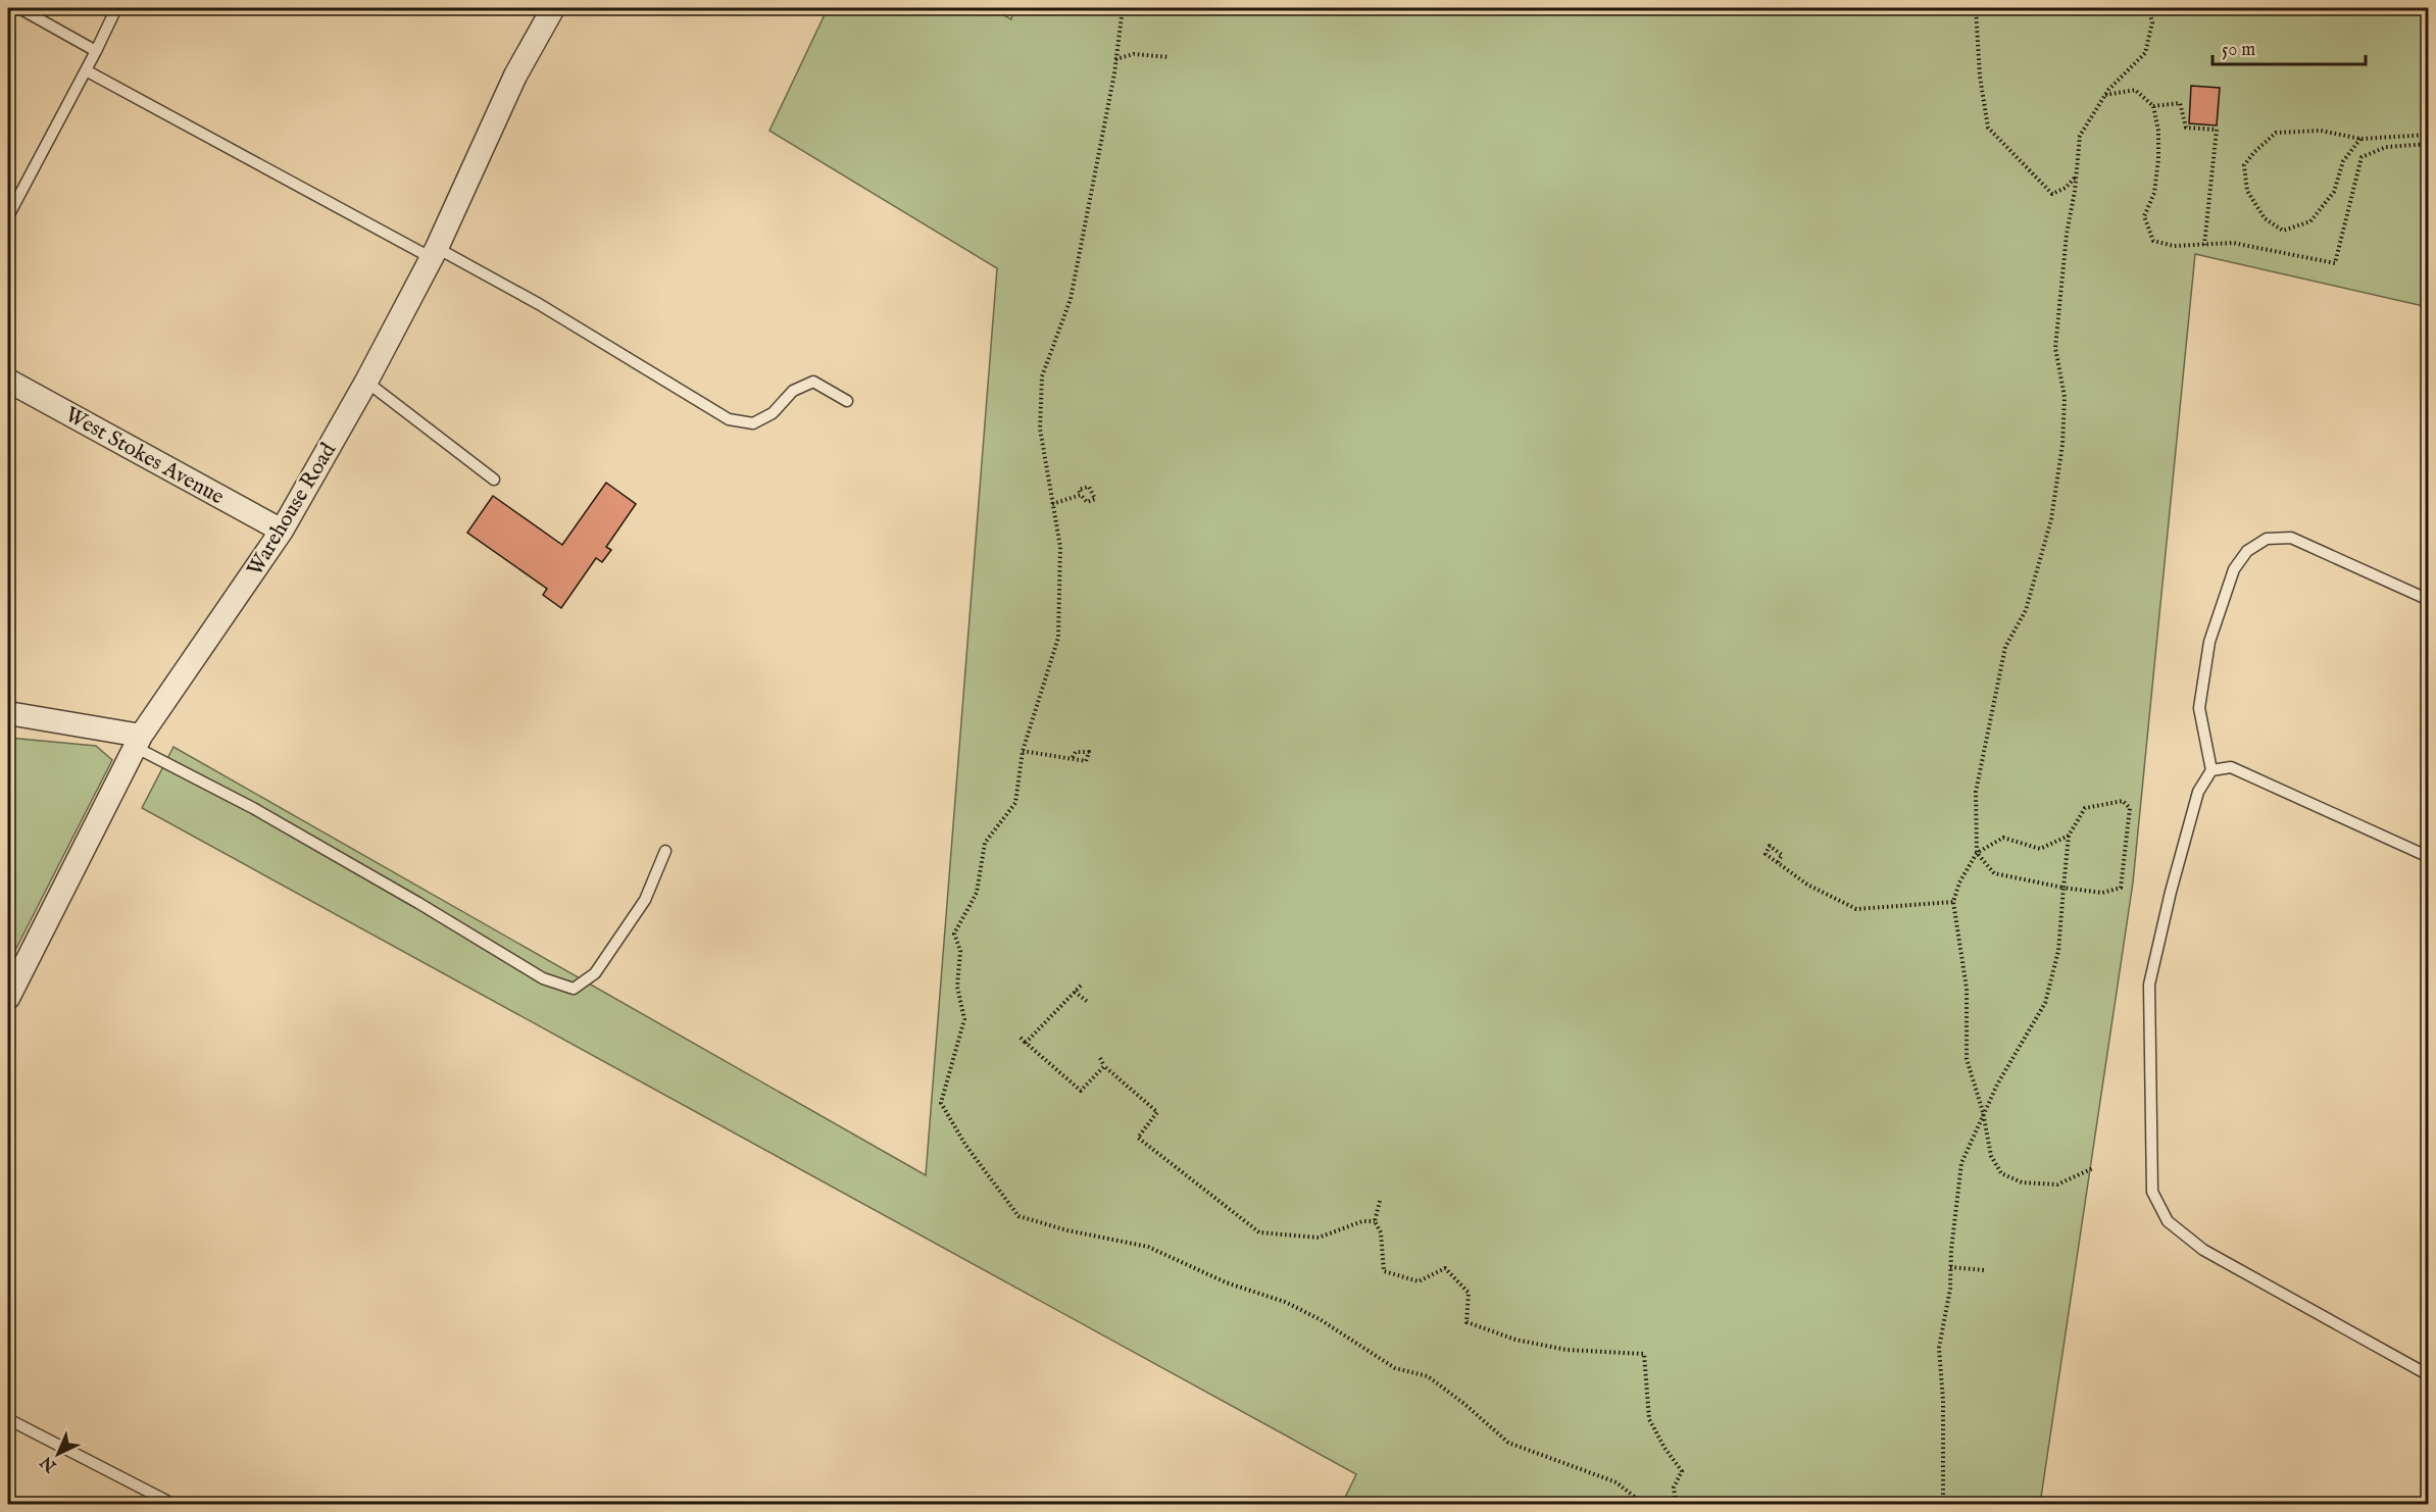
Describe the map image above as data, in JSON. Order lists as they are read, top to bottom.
{
  "streets": {
    "street": ["West Stokes Avenue", "Warehouse Road"]
  },
  "crossings": [
    ["West Stokes Avenue", "Warehouse Road"]
  ],
  "scale_bar": "50 m",
  "north": "bottom left"
}
